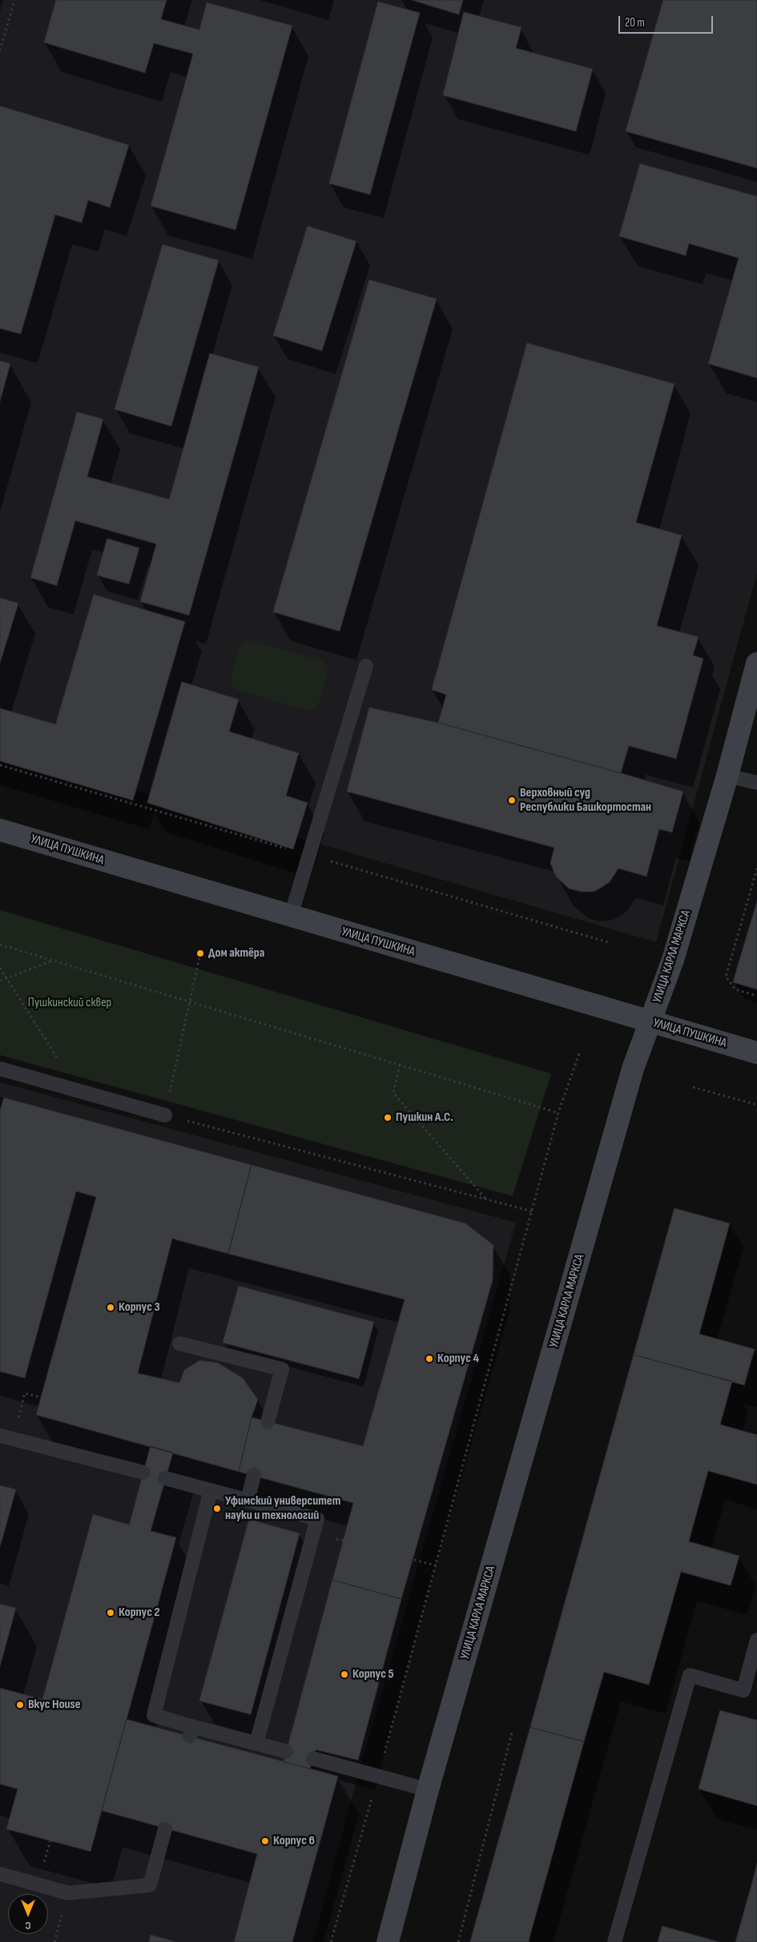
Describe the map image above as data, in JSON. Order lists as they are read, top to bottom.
{
  "streets": {
    "main road": ["УЛИЦА ПУШКИНА", "УЛИЦА КАРЛА МАРКСА"]
  },
  "crossings": [
    ["УЛИЦА ПУШКИНА", "УЛИЦА КАРЛА МАРКСА"]
  ],
  "parks": ["Пушкинский сквер"],
  "places": [
    "Верховный суд Республики Башкортостан",
    "Дом актёра",
    "Пушкин А.С.",
    "Корпус 3",
    "Корпус 4",
    "Уфимский университет науки и технологий",
    "Корпус 2",
    "Корпус 5",
    "Вкус House",
    "Корпус 6"
  ],
  "scale_bar": "20 m",
  "north": "bottom"
}
